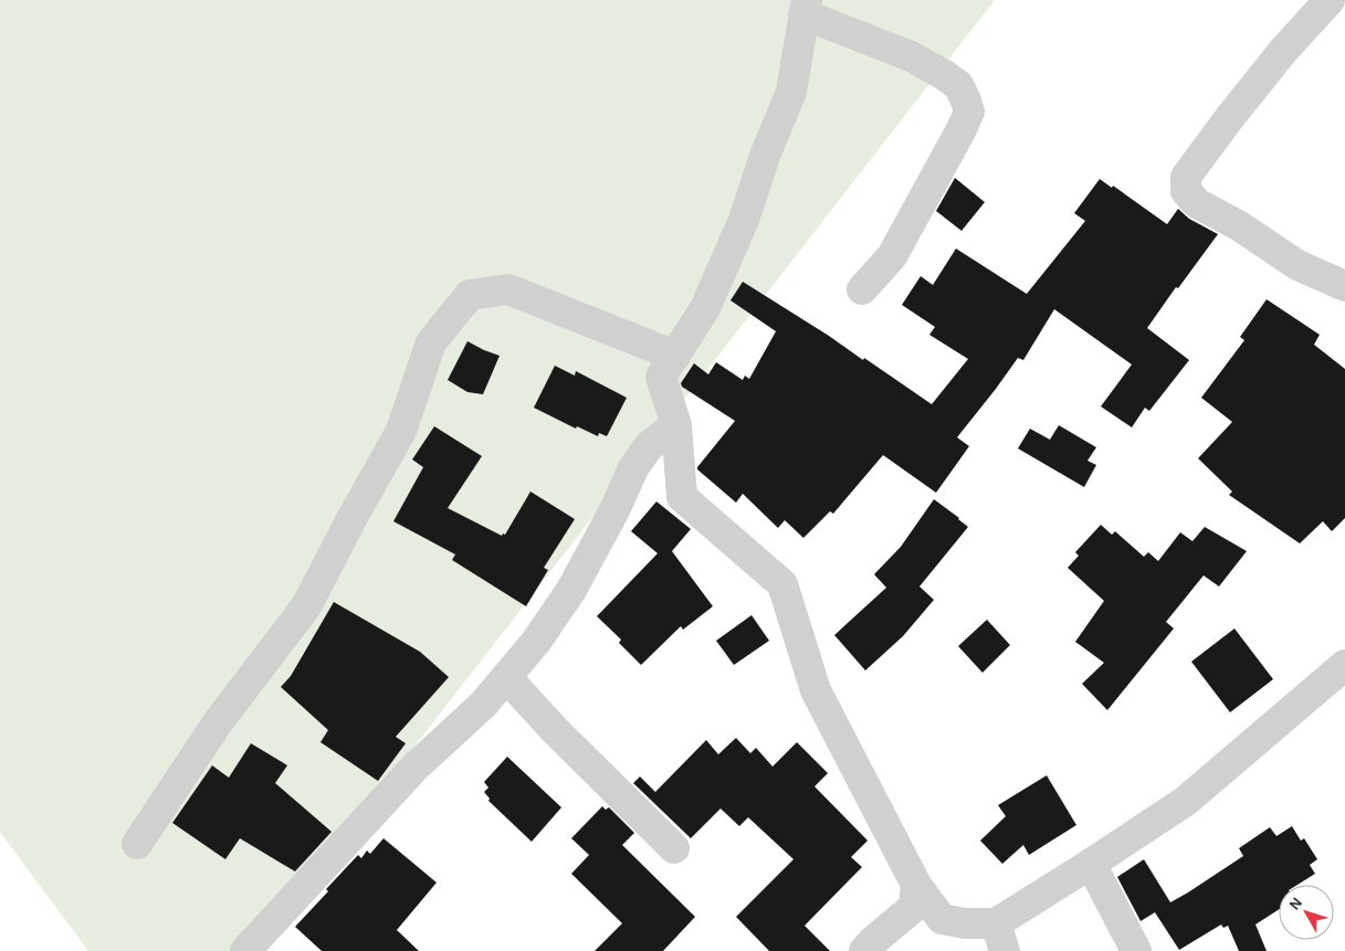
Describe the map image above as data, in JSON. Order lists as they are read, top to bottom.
{
  "north": "top left"
}
